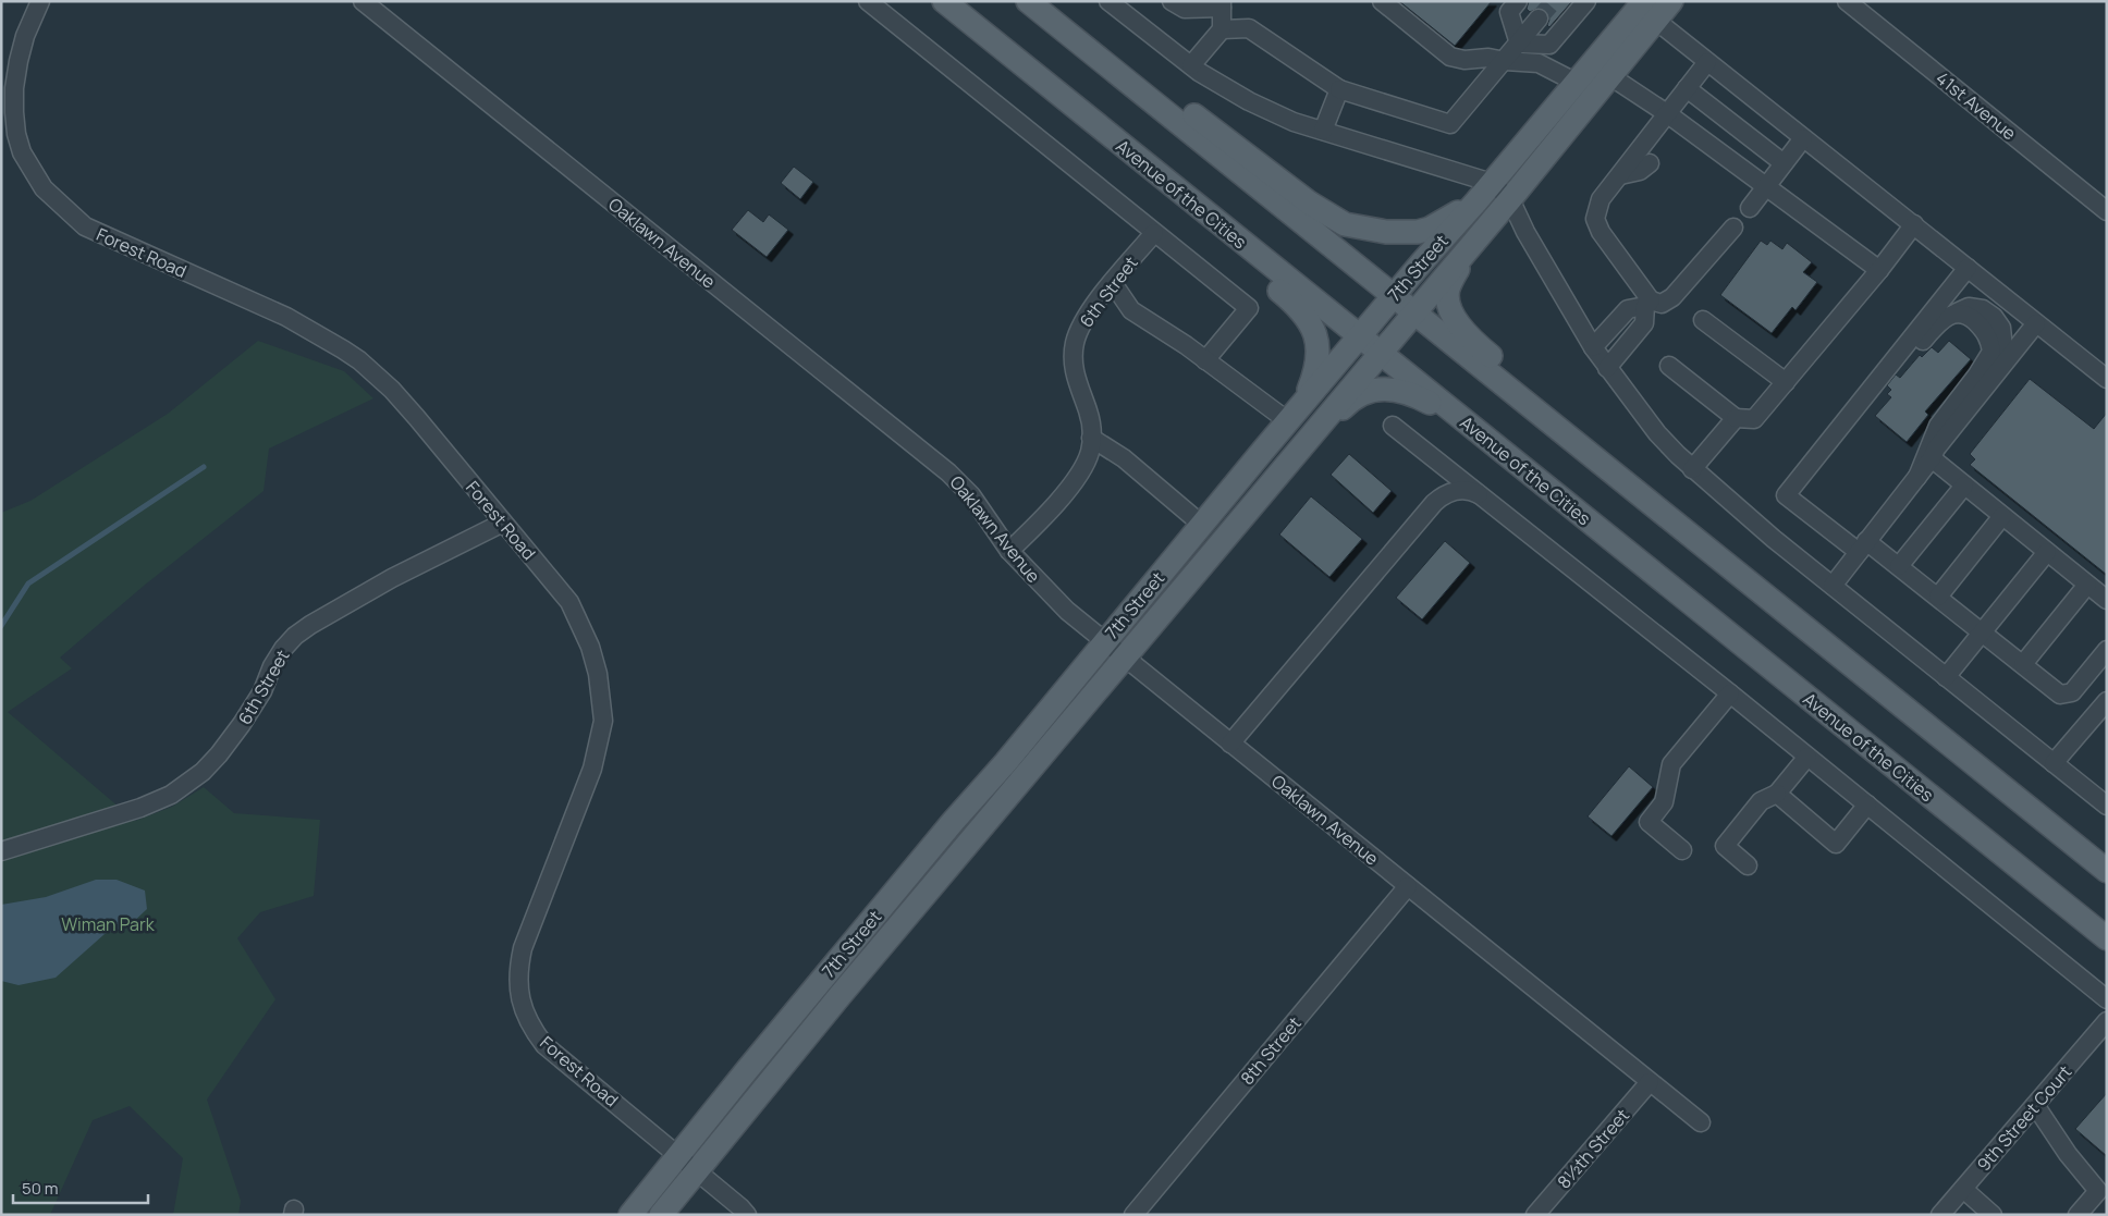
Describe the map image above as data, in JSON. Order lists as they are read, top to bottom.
{
  "streets": {
    "main road": ["Avenue of the Cities", "7th Street"],
    "street": [
      "41st Avenue",
      "Oaklawn Avenue",
      "Forest Road",
      "6th Street",
      "8th Street",
      "9th Street Court",
      "8½th Street"
    ]
  },
  "crossings": [
    ["Avenue of the Cities", "7th Street"],
    ["Oaklawn Avenue", "7th Street"],
    ["Oaklawn Avenue", "6th Street"],
    ["Oaklawn Avenue", "8th Street"],
    ["Oaklawn Avenue", "8½th Street"],
    ["Forest Road", "7th Street"],
    ["Forest Road", "6th Street"]
  ],
  "parks": ["Wiman Park"],
  "scale_bar": "50 m"
}
